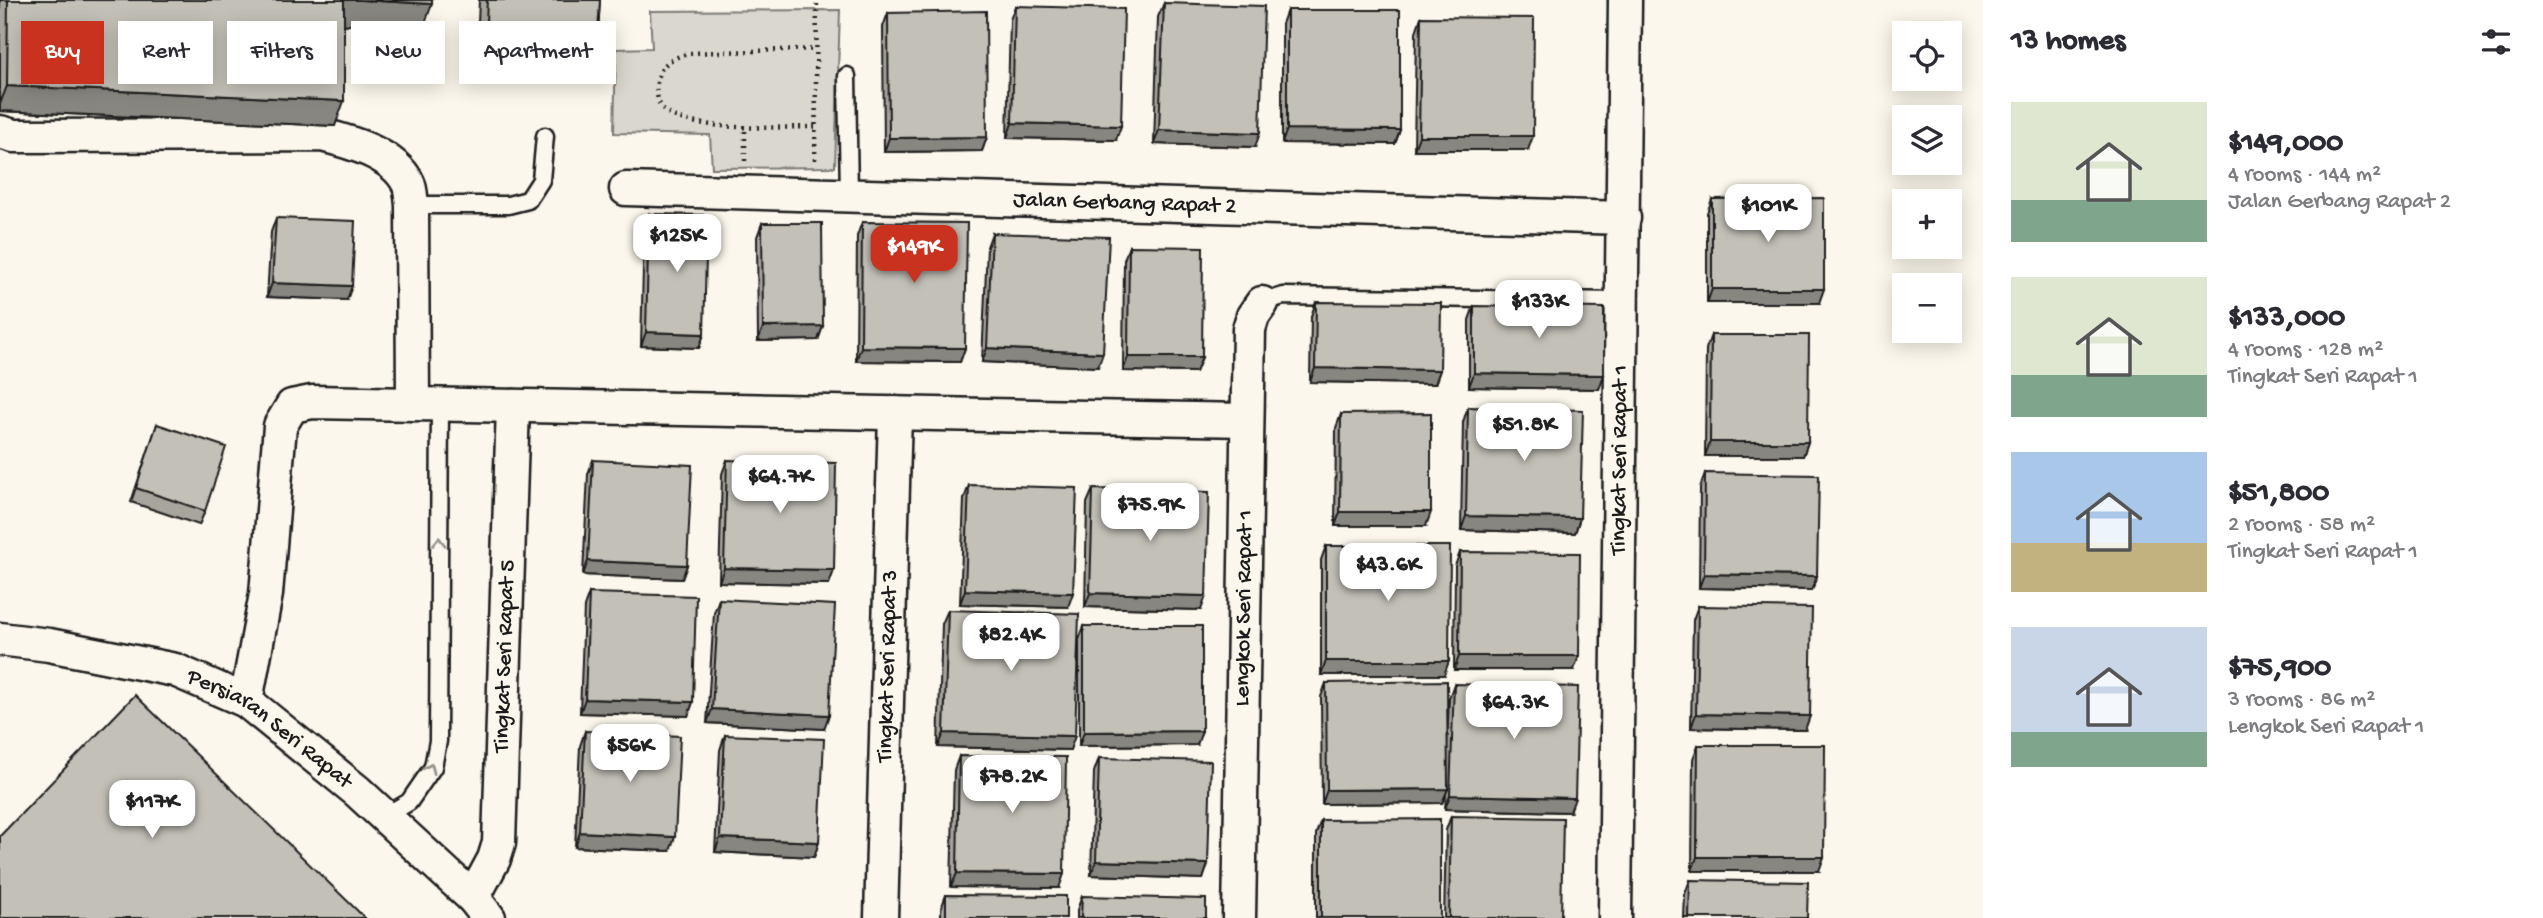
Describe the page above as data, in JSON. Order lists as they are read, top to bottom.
{
  "streets": {
    "street": [
      "Jalan Gerbang Rapat 2",
      "Tingkat Seri Rapat 1",
      "Lengkok Seri Rapat 1",
      "Tingkat Seri Rapat 5",
      "Tingkat Seri Rapat 3",
      "Persiaran Seri Rapat"
    ]
  },
  "crossings": [
    ["Jalan Gerbang Rapat 2", "Tingkat Seri Rapat 1"],
    ["Tingkat Seri Rapat 5", "Persiaran Seri Rapat"]
  ],
  "page": {
    "heading": "13 homes",
    "map_buttons": ["+", "−"],
    "chip": [
      "Buy",
      "Rent",
      "Filters",
      "New",
      "Apartment"
    ],
    "list": [
      {
        "name": "$149,000",
        "note": "4 rooms · 144 m² · Jalan Gerbang Rapat 2"
      },
      {
        "name": "$133,000",
        "note": "4 rooms · 128 m² · Tingkat Seri Rapat 1"
      },
      {
        "name": "$51,800",
        "note": "2 rooms · 58 m² · Tingkat Seri Rapat 1"
      },
      {
        "name": "$75,900",
        "note": "3 rooms · 86 m² · Lengkok Seri Rapat 1"
      }
    ],
    "price": [
      "$101K",
      "$125K",
      "$149K",
      "$133K",
      "$51.8K",
      "$64.7K",
      "$75.9K",
      "$43.6K",
      "$82.4K",
      "$64.3K",
      "$56K",
      "$78.2K",
      "$117K"
    ]
  }
}
